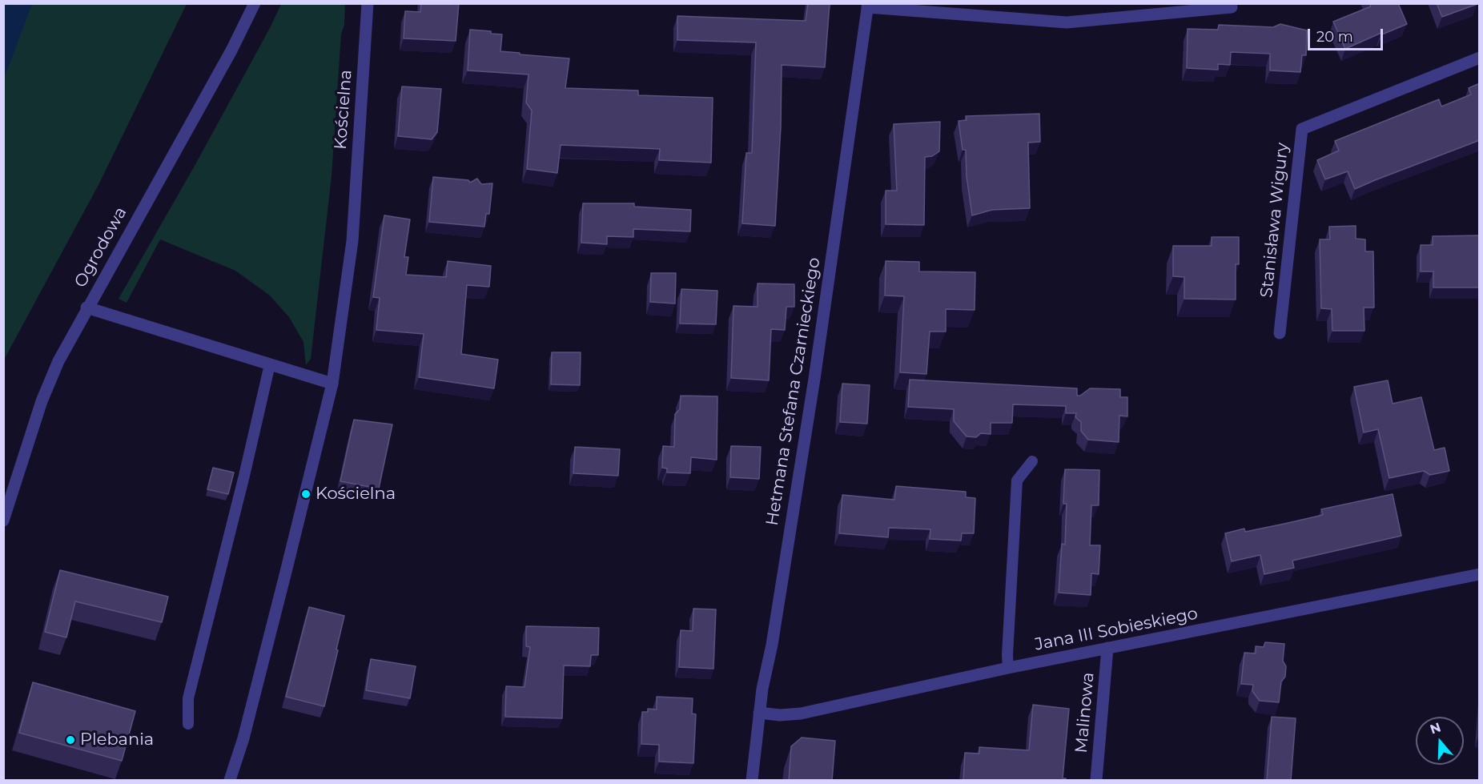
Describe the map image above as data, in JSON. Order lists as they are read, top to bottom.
{
  "streets": {
    "street": [
      "Kościelna",
      "Stanisława Wigury",
      "Ogrodowa",
      "Hetmana Stefana Czarnieckiego",
      "Jana III Sobieskiego",
      "Malinowa"
    ]
  },
  "crossings": [
    ["Hetmana Stefana Czarnieckiego", "Jana III Sobieskiego"],
    ["Jana III Sobieskiego", "Malinowa"]
  ],
  "places": ["Kościelna", "Plebania"],
  "scale_bar": "20 m",
  "north": "top"
}
